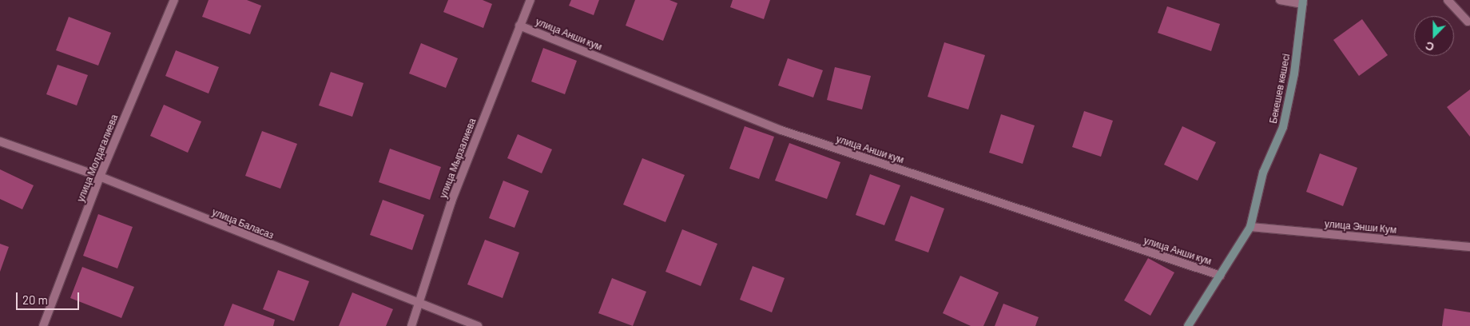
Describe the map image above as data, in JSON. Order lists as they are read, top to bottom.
{
  "streets": {
    "main road": ["Бекешев көшесі"],
    "street": [
      "улица Анши кум",
      "улица Молдагалиева",
      "улица Мырзалиева",
      "улица Баласаз",
      "улица Энши Кум"
    ]
  },
  "crossings": [
    ["улица Анши кум", "Бекешев көшесі"],
    ["улица Анши кум", "улица Мырзалиева"],
    ["Бекешев көшесі", "улица Энши Кум"],
    ["улица Молдагалиева", "улица Баласаз"],
    ["улица Мырзалиева", "улица Баласаз"]
  ],
  "scale_bar": "20 m",
  "north": "bottom"
}
